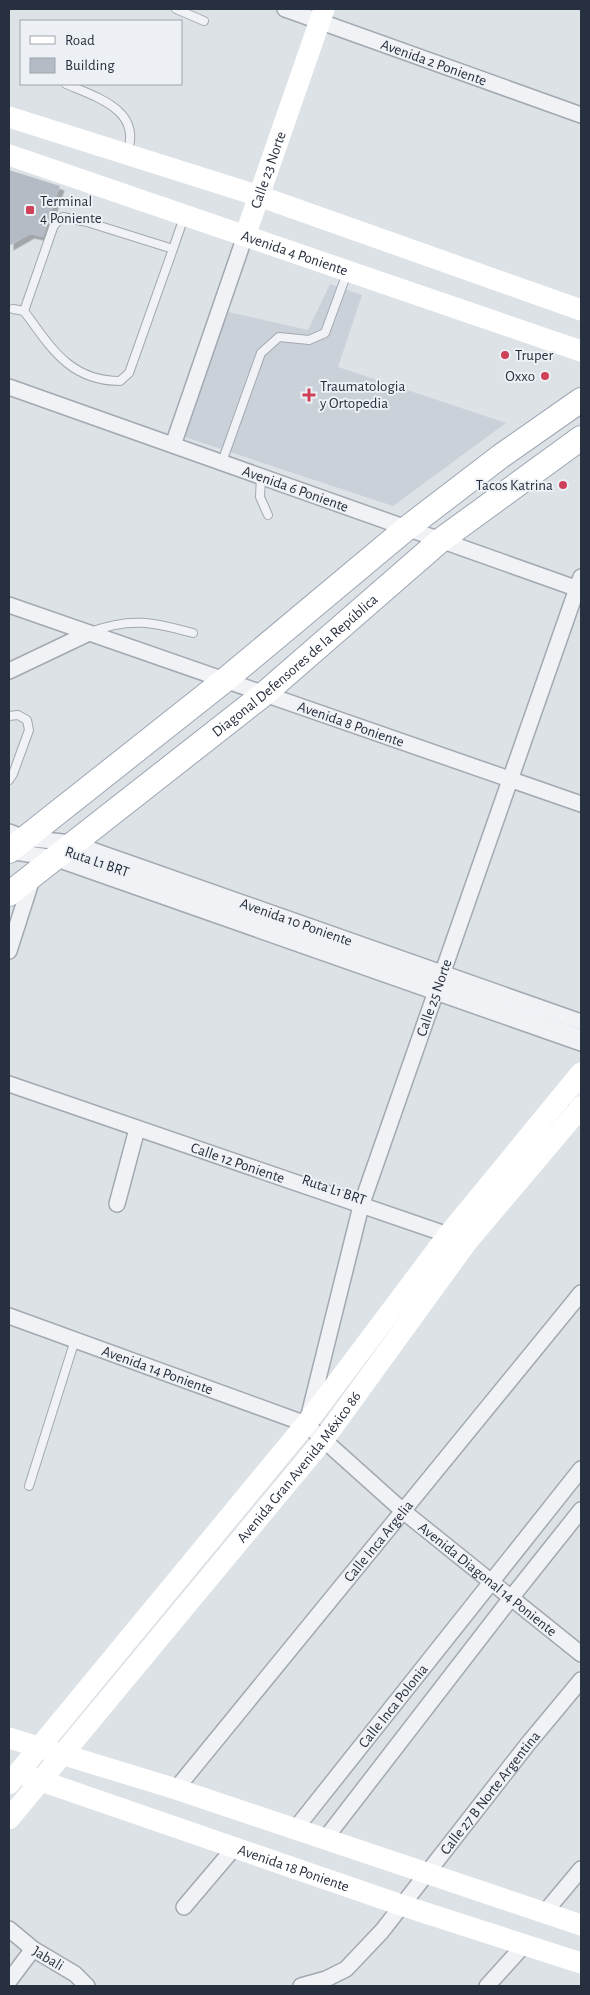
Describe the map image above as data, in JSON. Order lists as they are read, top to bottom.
{
  "streets": {
    "main road": ["Diagonal Defensores de la República"],
    "street": [
      "Avenida 2 Poniente",
      "Calle 23 Norte",
      "Avenida 4 Poniente",
      "Avenida 6 Poniente",
      "Avenida 8 Poniente",
      "Avenida 10 Poniente",
      "Calle 25 Norte",
      "Calle 12 Poniente",
      "Avenida 14 Poniente",
      "Avenida Gran Avenida México 86",
      "Calle Inca Argelia",
      "Avenida Diagonal 14 Poniente",
      "Calle Inca Polonia",
      "Calle 27 B Norte Argentina",
      "Avenida 18 Poniente",
      "Jabali"
    ],
    "lane": ["Ruta L1 BRT"]
  },
  "crossings": [
    ["Avenida 2 Poniente", "Calle 23 Norte"],
    ["Calle 23 Norte", "Avenida 4 Poniente"],
    ["Calle 23 Norte", "Avenida 6 Poniente"],
    ["Avenida 6 Poniente", "Diagonal Defensores de la República"],
    ["Avenida 6 Poniente", "Calle 25 Norte"],
    ["Diagonal Defensores de la República", "Avenida 8 Poniente"],
    ["Diagonal Defensores de la República", "Avenida 10 Poniente"],
    ["Avenida 8 Poniente", "Calle 25 Norte"],
    ["Ruta L1 BRT", "Calle 25 Norte"],
    ["Ruta L1 BRT", "Calle 12 Poniente"],
    ["Avenida 10 Poniente", "Calle 25 Norte"],
    ["Calle 25 Norte", "Calle 12 Poniente"],
    ["Calle 25 Norte", "Avenida 14 Poniente"],
    ["Calle 25 Norte", "Avenida Gran Avenida México 86"],
    ["Calle 25 Norte", "Avenida Diagonal 14 Poniente"],
    ["Calle 12 Poniente", "Avenida Gran Avenida México 86"],
    ["Avenida 14 Poniente", "Avenida Gran Avenida México 86"],
    ["Avenida 14 Poniente", "Avenida Diagonal 14 Poniente"],
    ["Avenida Gran Avenida México 86", "Avenida Diagonal 14 Poniente"],
    ["Avenida Gran Avenida México 86", "Avenida 18 Poniente"],
    ["Calle Inca Argelia", "Avenida Diagonal 14 Poniente"],
    ["Avenida Diagonal 14 Poniente", "Calle Inca Polonia"],
    ["Calle 27 B Norte Argentina", "Avenida 18 Poniente"]
  ],
  "places": {
    "transit": ["Terminal 4 Poniente"],
    "other": ["Truper", "Oxxo", "Tacos Katrina"],
    "health": ["Traumatologia y Ortopedia"]
  },
  "legend": ["Road", "Building"]
}
